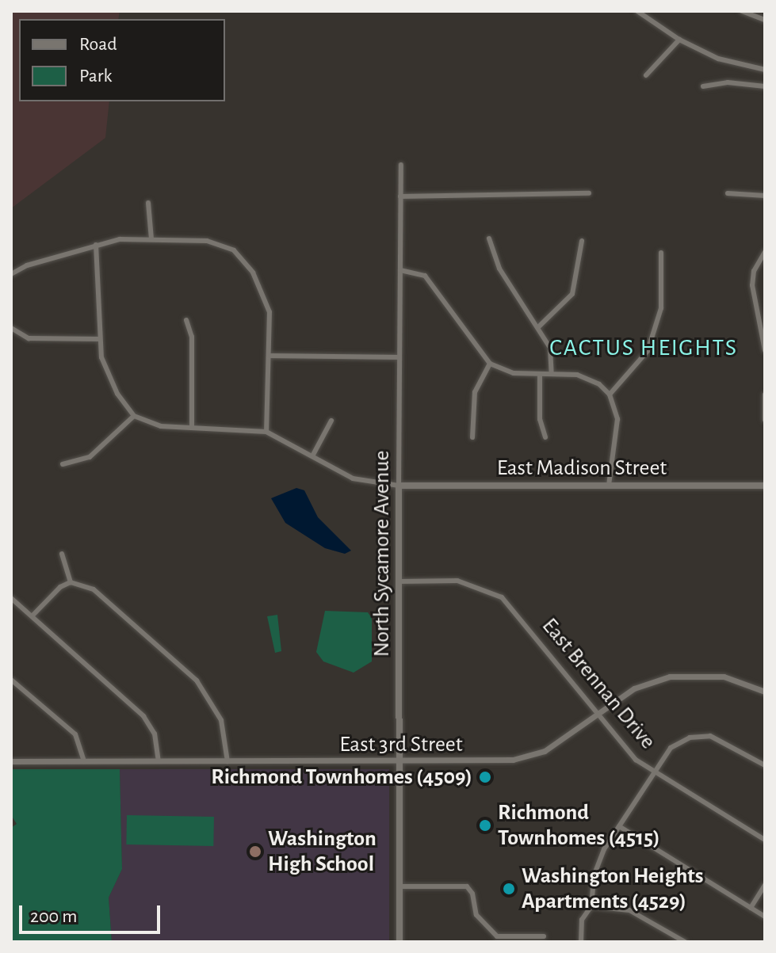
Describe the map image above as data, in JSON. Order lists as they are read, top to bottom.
{
  "streets": {
    "main road": ["East Madison Street", "North Sycamore Avenue"],
    "street": ["East Brennan Drive", "East 3rd Street"]
  },
  "crossings": [
    ["East Madison Street", "North Sycamore Avenue"],
    ["North Sycamore Avenue", "East Brennan Drive"],
    ["North Sycamore Avenue", "East 3rd Street"],
    ["East Brennan Drive", "East 3rd Street"]
  ],
  "districts": ["CACTUS HEIGHTS"],
  "places": [
    "Richmond Townhomes (4509)",
    "Richmond Townhomes (4515)",
    "Washington High School",
    "Washington Heights Apartments (4529)"
  ],
  "legend": ["Road", "Park"],
  "scale_bar": "200 m"
}
